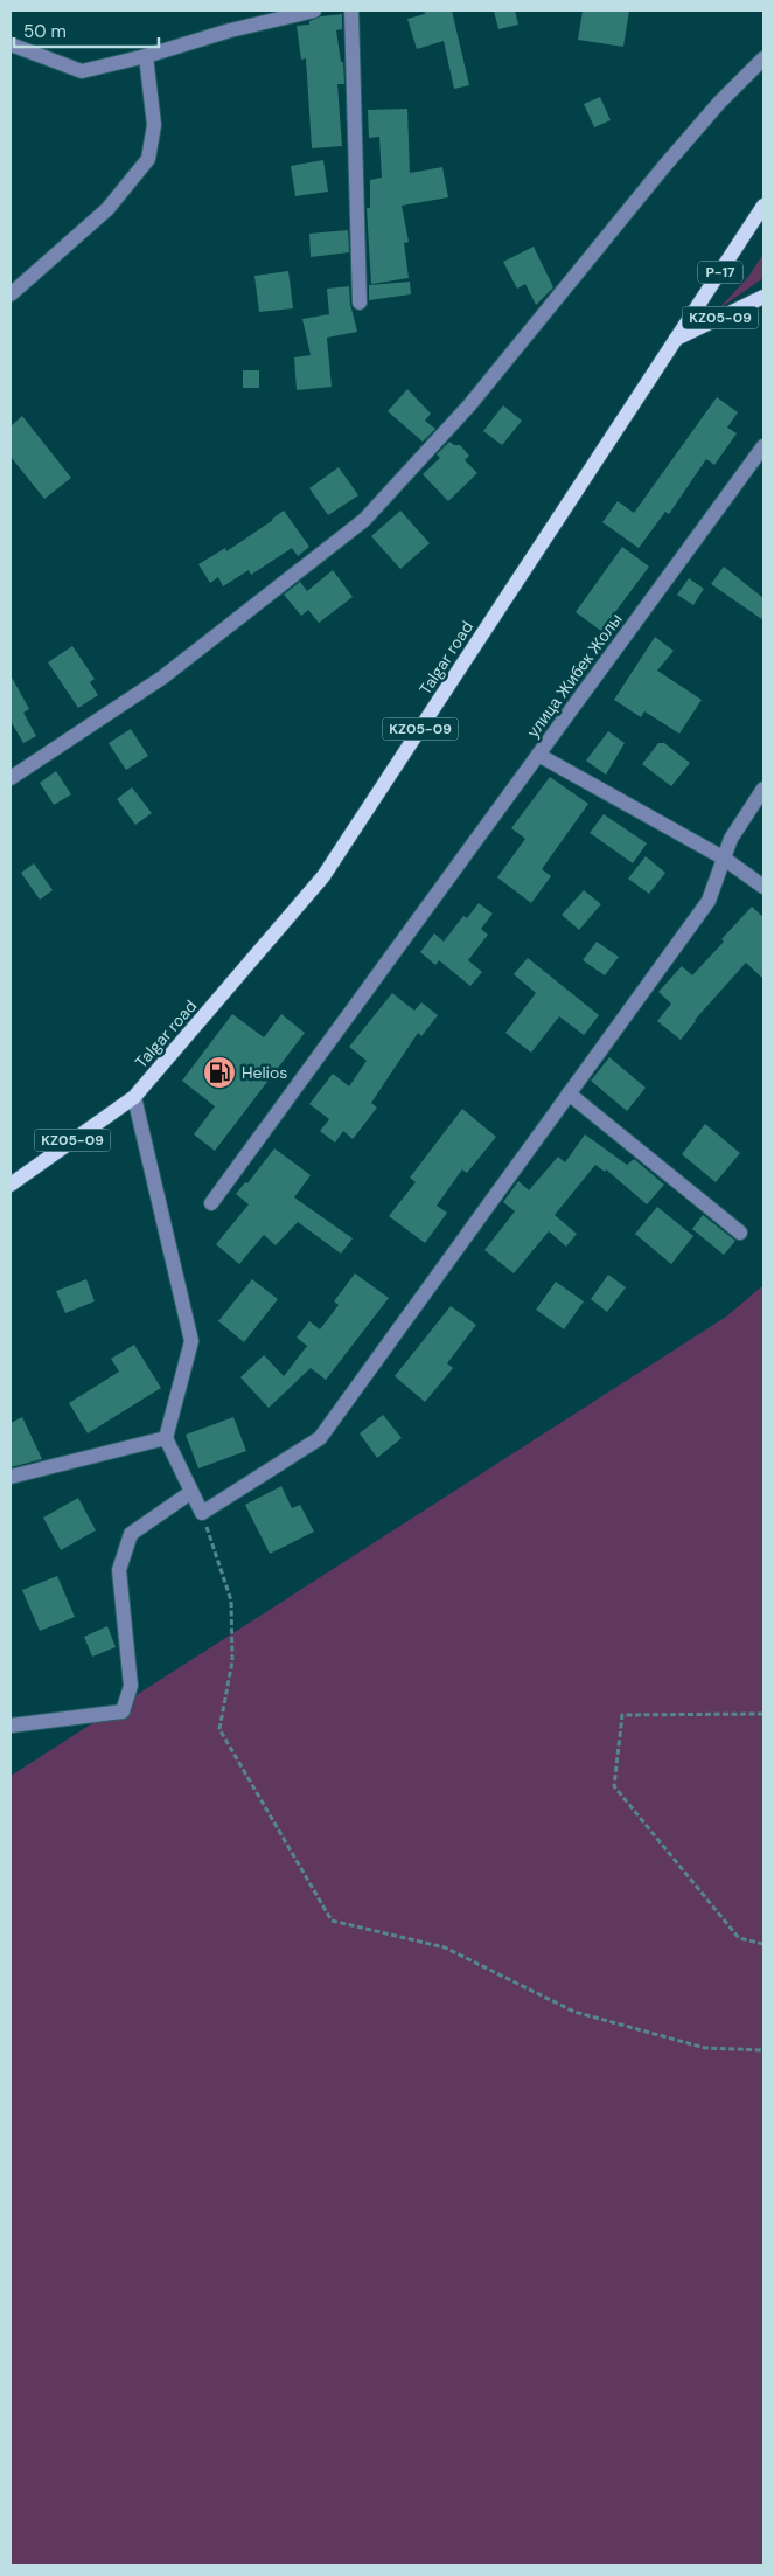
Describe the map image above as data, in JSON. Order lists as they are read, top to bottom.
{
  "streets": {
    "main road": ["P-17", "KZ05-09", "Talgar road"],
    "street": ["улица Жибек Жолы"]
  },
  "crossings": [
    ["KZ05-09", "Talgar road"]
  ],
  "places": {
    "fuel station": ["Helios"]
  },
  "scale_bar": "50 m"
}
